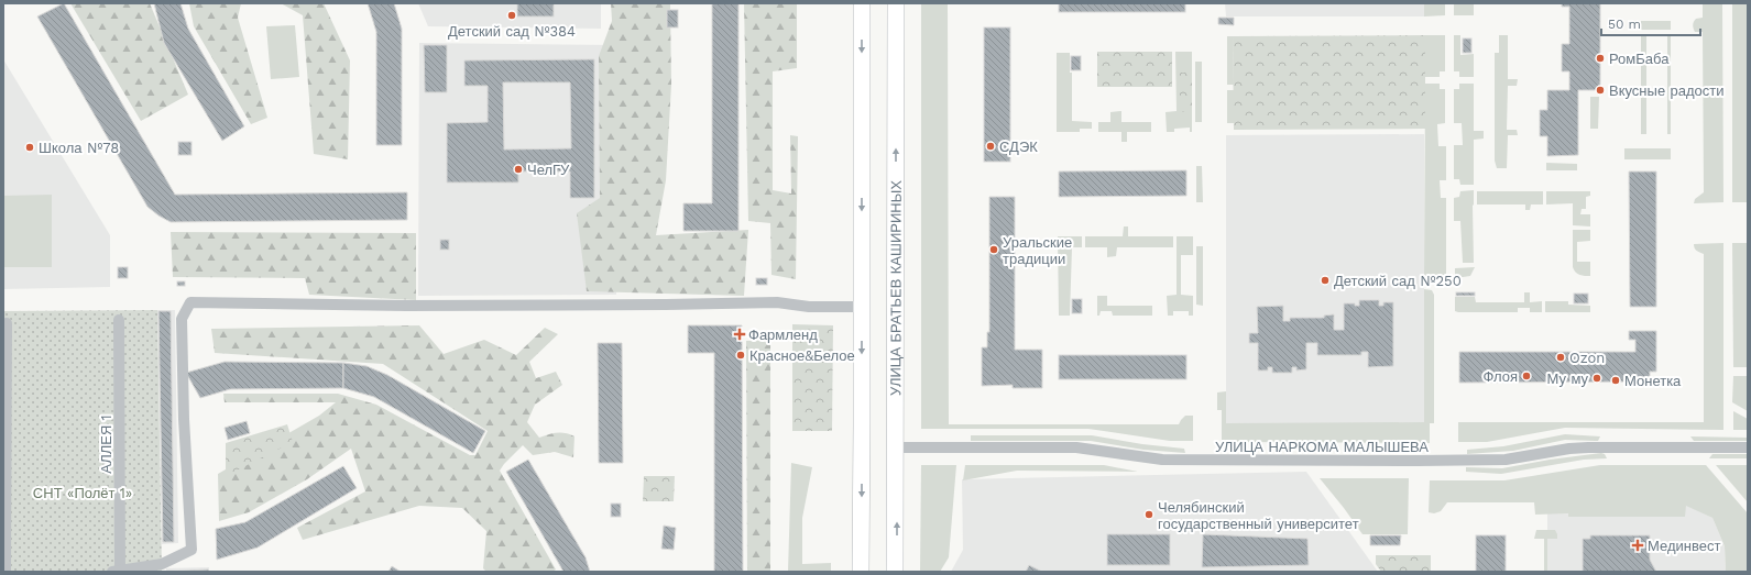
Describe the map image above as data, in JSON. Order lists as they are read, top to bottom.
{
  "streets": {
    "main road": ["УЛИЦА БРАТЬЕВ КАШИРИНЫХ"],
    "street": ["АЛЛЕЯ 1", "УЛИЦА НАРКОМА МАЛЫШЕВА"]
  },
  "crossings": [
    ["УЛИЦА БРАТЬЕВ КАШИРИНЫХ", "УЛИЦА НАРКОМА МАЛЫШЕВА"]
  ],
  "parks": ["СНТ «Полёт 1»"],
  "places": {
    "other": [
      "Детский сад №384",
      "РомБаба",
      "Вкусные радости",
      "СДЭК",
      "Школа №78",
      "ЧелГУ",
      "Уральские традиции",
      "Детский сад №250",
      "Красное&Белое",
      "Ozon",
      "Флоя",
      "Му му",
      "Монетка",
      "Челябинский государственный университет"
    ],
    "health": ["Фармленд", "Мединвест"]
  },
  "scale_bar": "50 m"
}
